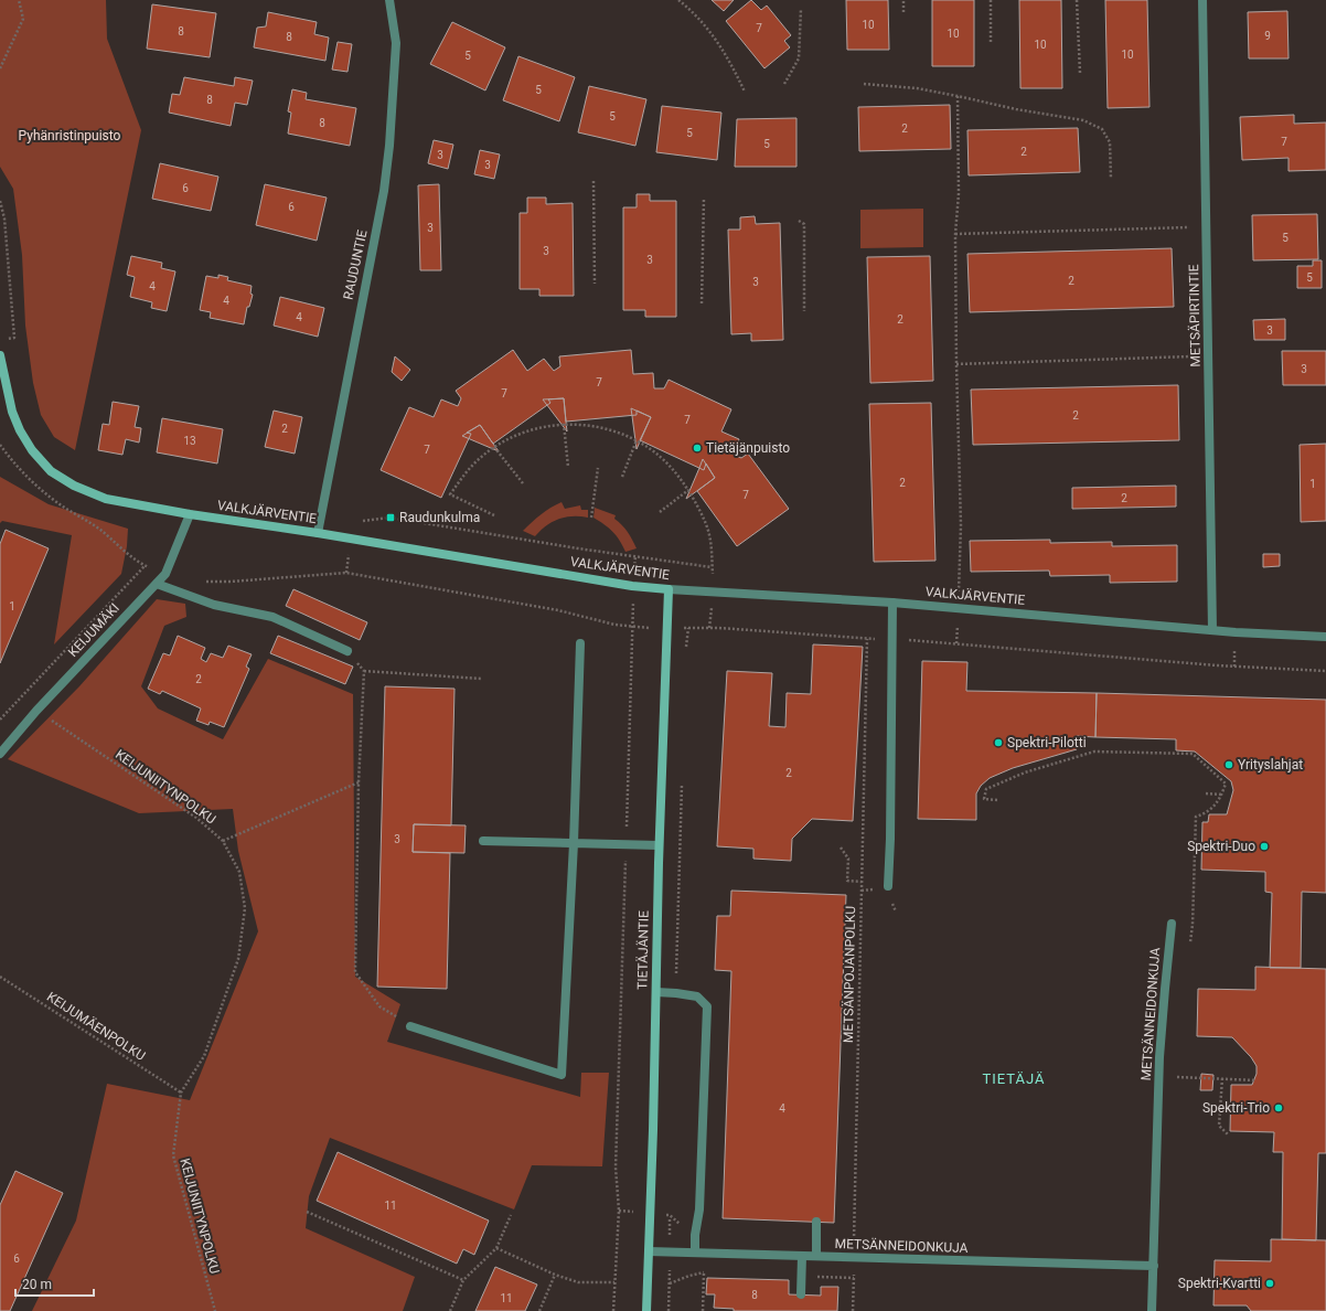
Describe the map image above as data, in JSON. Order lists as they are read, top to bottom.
{
  "streets": {
    "street": [
      "RAUDUNTIE",
      "METSÄPIRTINTIE",
      "VALKJÄRVENTIE",
      "KEIJUMÄKI",
      "TIETÄJÄNTIE",
      "METSÄNNEIDONKUJA"
    ],
    "path": ["KEIJUNIITYNPOLKU", "METSÄNPOJANPOLKU", "KEIJUMÄENPOLKU"]
  },
  "crossings": [
    ["RAUDUNTIE", "VALKJÄRVENTIE"],
    ["METSÄPIRTINTIE", "VALKJÄRVENTIE"],
    ["VALKJÄRVENTIE", "KEIJUMÄKI"],
    ["VALKJÄRVENTIE", "TIETÄJÄNTIE"],
    ["KEIJUMÄKI", "KEIJUNIITYNPOLKU"],
    ["KEIJUNIITYNPOLKU", "KEIJUMÄENPOLKU"],
    ["TIETÄJÄNTIE", "METSÄNNEIDONKUJA"],
    ["METSÄNPOJANPOLKU", "METSÄNNEIDONKUJA"]
  ],
  "districts": ["TIETÄJÄ"],
  "parks": ["Pyhänristinpuisto"],
  "places": {
    "other": [
      "Tietäjänpuisto",
      "Spektri-Pilotti",
      "Yrityslahjat",
      "Spektri-Duo",
      "Spektri-Trio",
      "Spektri-Kvartti"
    ],
    "transit": ["Raudunkulma"]
  },
  "house_numbers": [
    "10",
    "7",
    "8",
    "10",
    "9",
    "8",
    "10",
    "10",
    "5",
    "5",
    "8",
    "5",
    "8",
    "2",
    "5",
    "7",
    "5",
    "2",
    "3",
    "3",
    "6",
    "6",
    "3",
    "5",
    "3",
    "3",
    "5",
    "2",
    "3",
    "4",
    "4",
    "4",
    "2",
    "3",
    "3",
    "7",
    "7",
    "2",
    "7",
    "2",
    "13",
    "7",
    "2",
    "1",
    "7",
    "2",
    "1",
    "2",
    "2",
    "3",
    "4",
    "11",
    "6",
    "8",
    "11"
  ],
  "scale_bar": "20 m"
}
